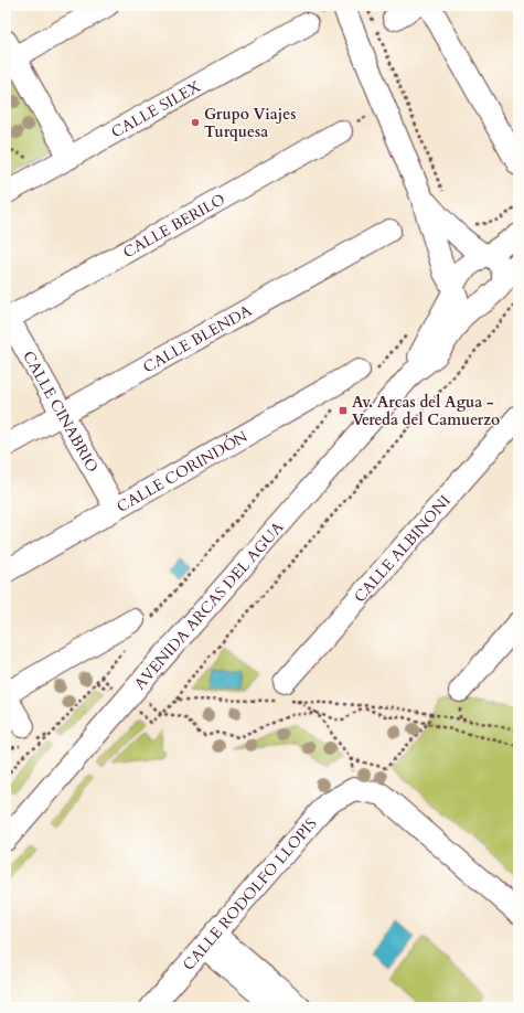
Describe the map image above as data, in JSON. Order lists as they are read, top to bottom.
{
  "streets": {
    "street": [
      "CALLE SILEX",
      "CALLE BERILO",
      "CALLE BLENDA",
      "CALLE CINABRIO",
      "CALLE CORINDÓN",
      "CALLE ALBINONI",
      "AVENIDA ARCAS DEL AGUA",
      "CALLE RODOLFO LLOPIS"
    ]
  },
  "crossings": [
    ["CALLE BERILO", "CALLE CINABRIO"],
    ["CALLE BLENDA", "CALLE CINABRIO"],
    ["CALLE CINABRIO", "CALLE CORINDÓN"]
  ],
  "places": {
    "other": ["Grupo Viajes Turquesa"],
    "transit": ["Av. Arcas del Agua - Vereda del Camuerzo"]
  }
}
